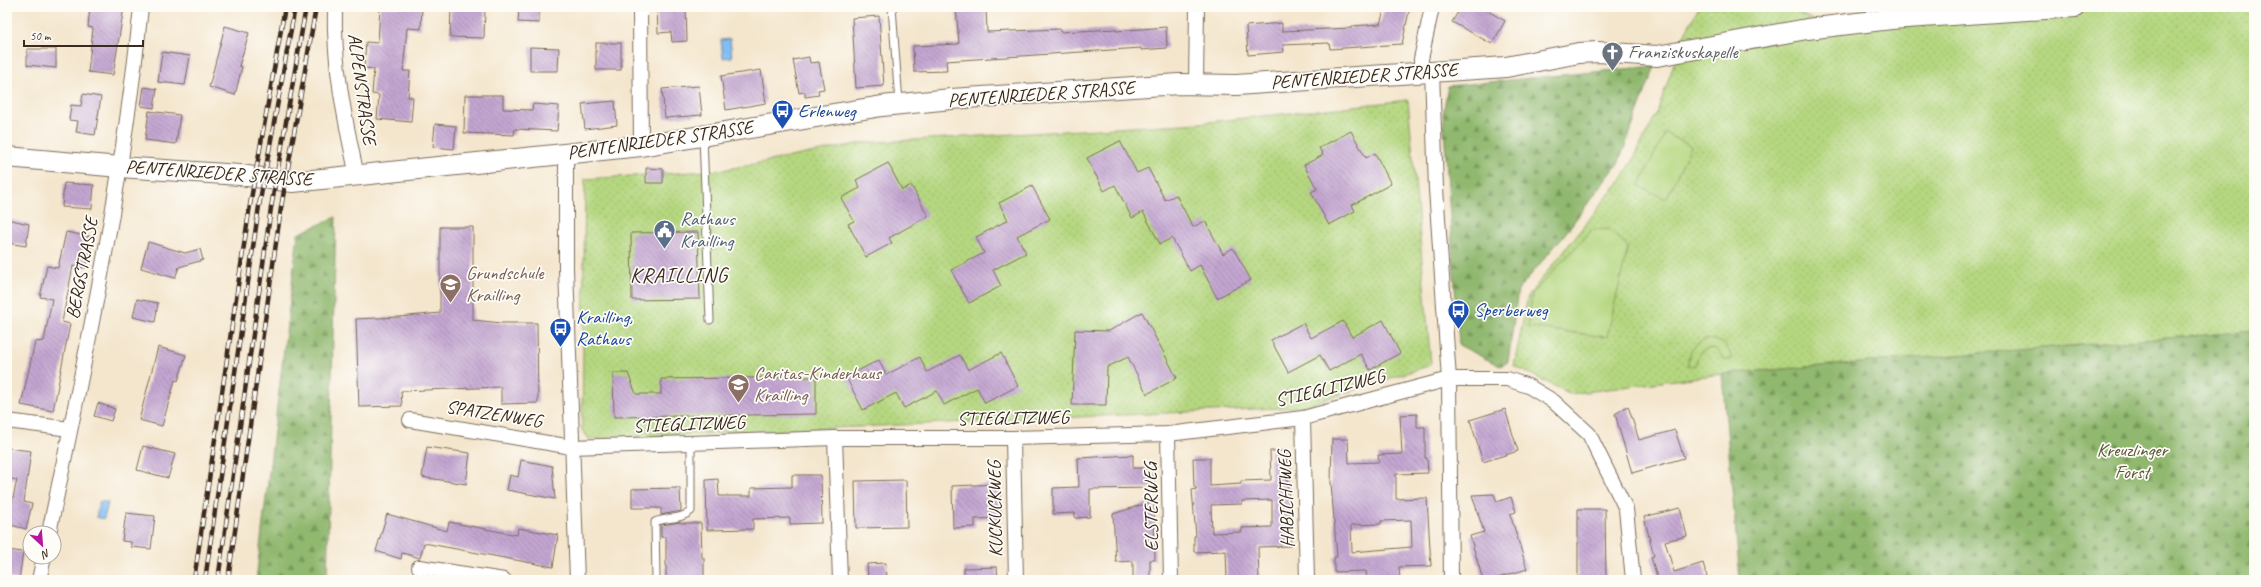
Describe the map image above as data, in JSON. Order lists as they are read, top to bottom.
{
  "streets": {
    "street": [
      "PENTENRIEDER STRASSE",
      "ALPENSTRASSE",
      "BERGSTRASSE",
      "STIEGLITZWEG",
      "SPATZENWEG",
      "HABICHTWEG",
      "ELSTERWEG",
      "KUCKUCKWEG"
    ]
  },
  "crossings": [
    ["PENTENRIEDER STRASSE", "ALPENSTRASSE"],
    ["PENTENRIEDER STRASSE", "BERGSTRASSE"],
    ["STIEGLITZWEG", "SPATZENWEG"],
    ["STIEGLITZWEG", "HABICHTWEG"],
    ["STIEGLITZWEG", "ELSTERWEG"],
    ["STIEGLITZWEG", "KUCKUCKWEG"]
  ],
  "districts": ["KRAILLING"],
  "parks": ["Kreuzlinger Forst"],
  "places": {
    "church": ["Franziskuskapelle"],
    "bus stop": ["Erlenweg", "Sperberweg", "Krailling, Rathaus"],
    "public building": ["Rathaus Krailling"],
    "school or university": ["Grundschule Krailling", "Caritas-Kinderhaus Krailling"]
  },
  "scale_bar": "50 m",
  "north": "bottom right"
}
